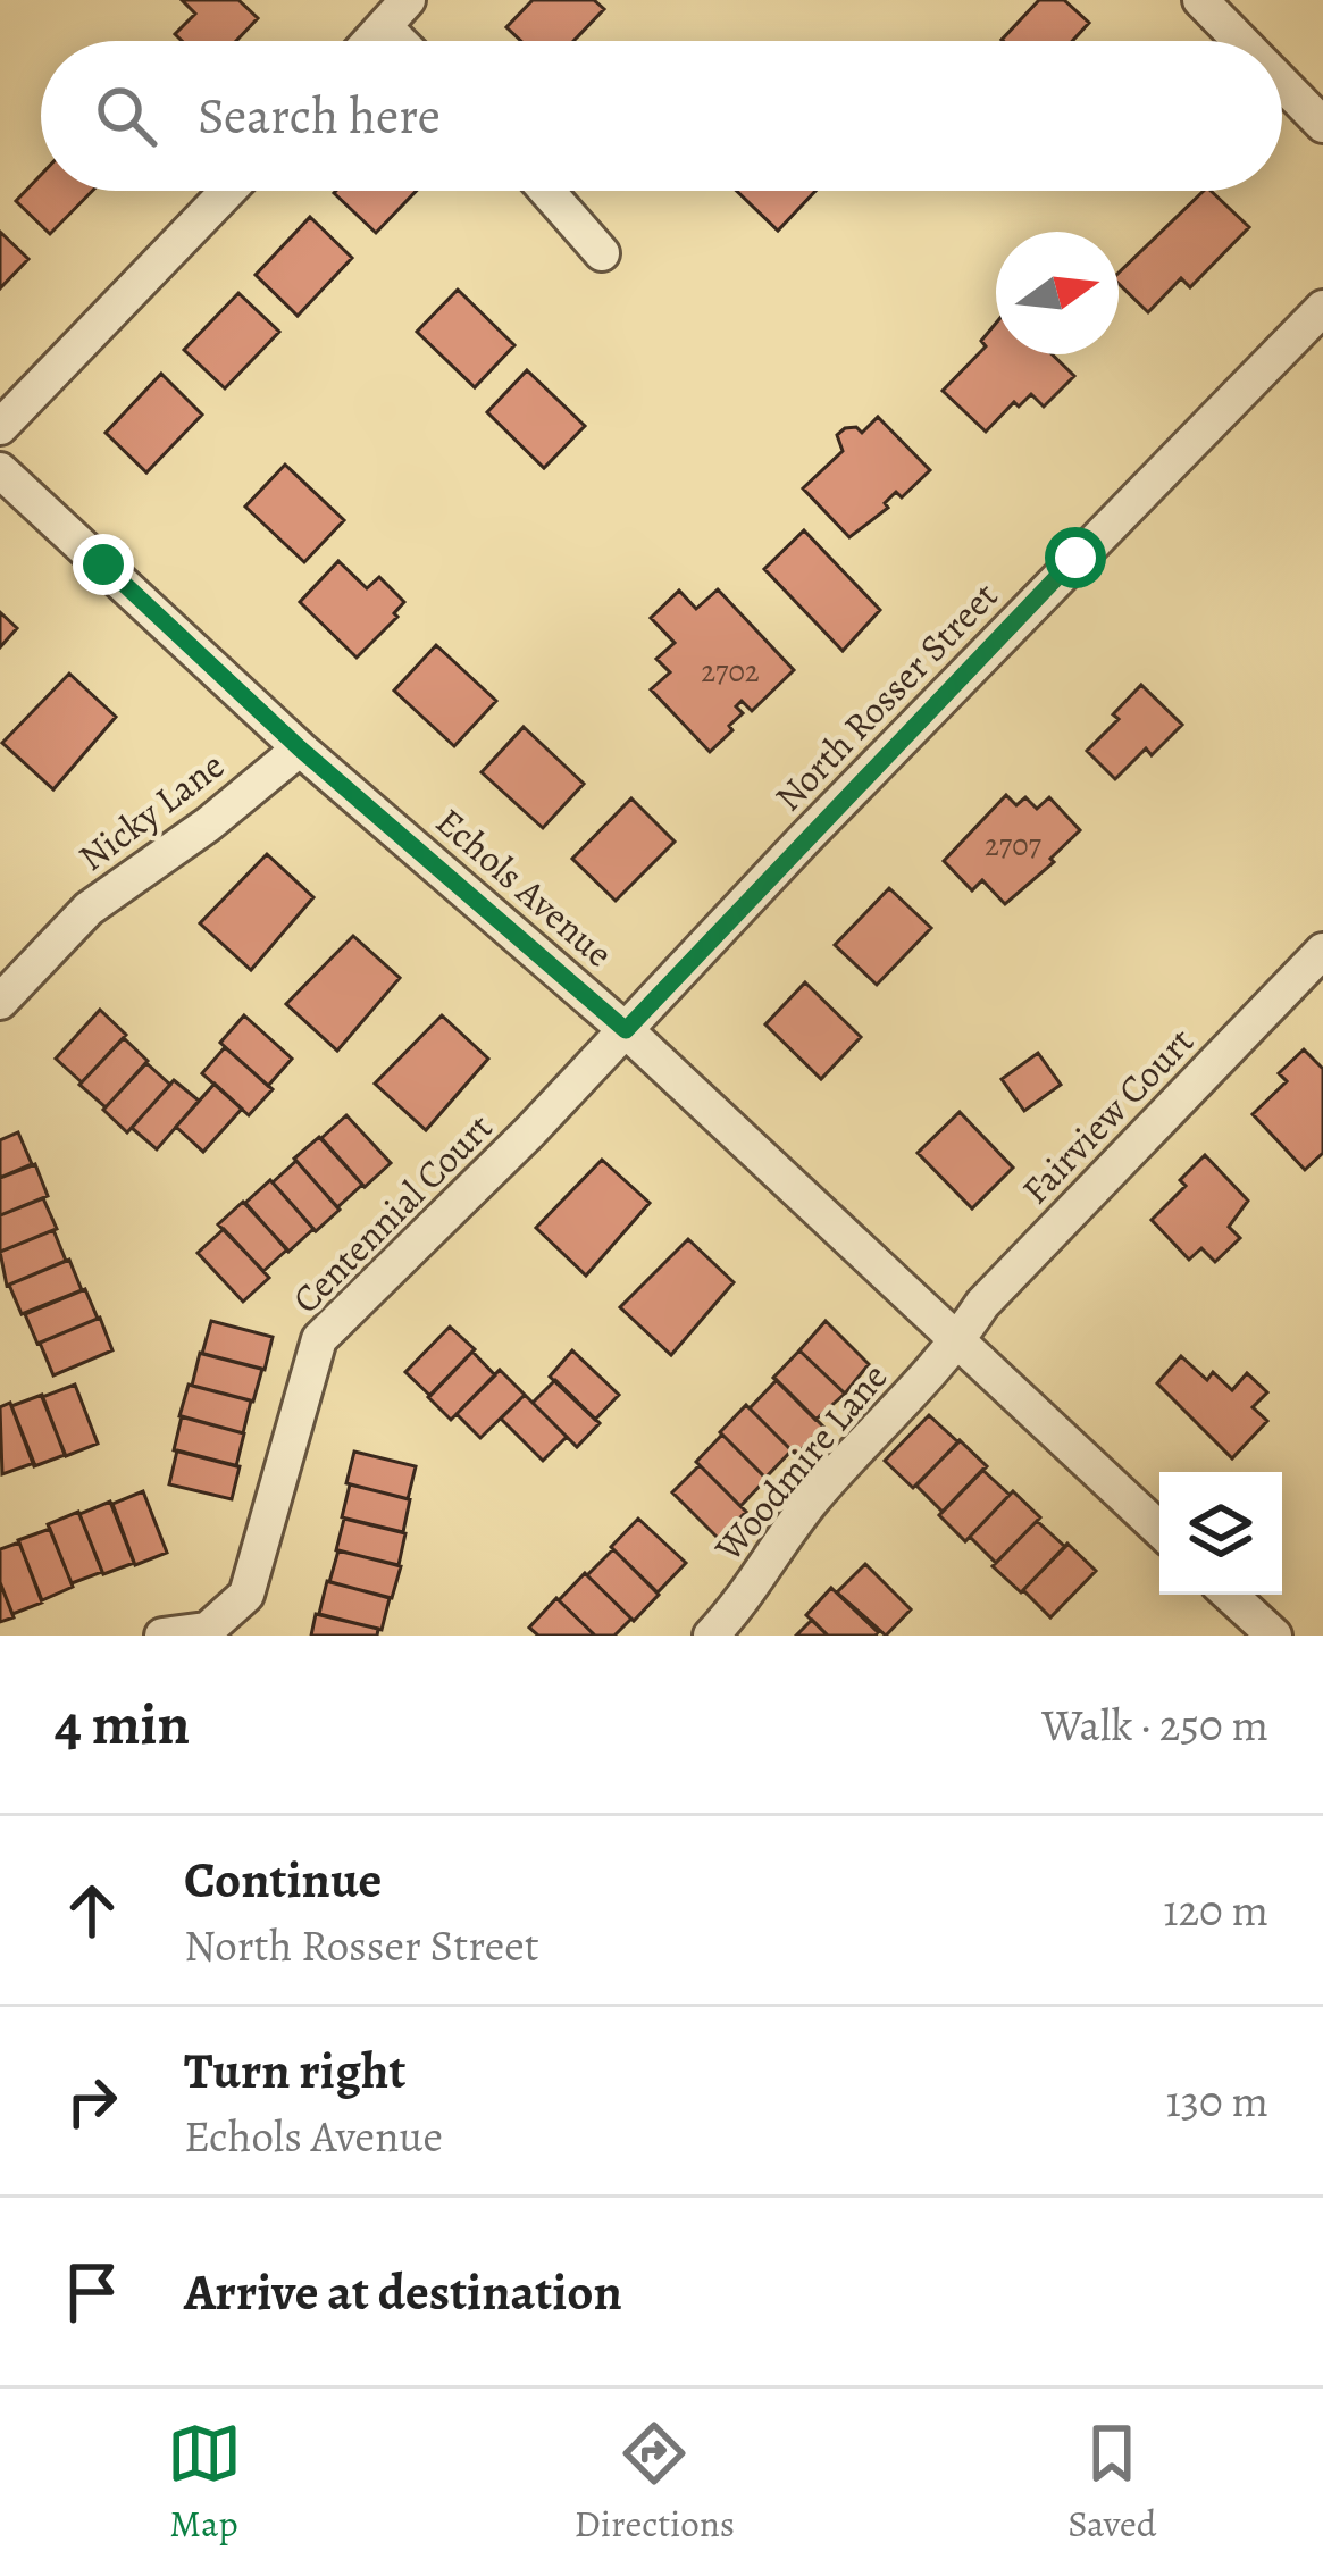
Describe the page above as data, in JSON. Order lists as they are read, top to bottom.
{
  "streets": {
    "street": [
      "North Rosser Street",
      "Nicky Lane",
      "Echols Avenue",
      "Fairview Court",
      "Centennial Court",
      "Woodmire Lane"
    ]
  },
  "crossings": [
    ["North Rosser Street", "Echols Avenue"],
    ["North Rosser Street", "Centennial Court"],
    ["Nicky Lane", "Echols Avenue"],
    ["Echols Avenue", "Fairview Court"],
    ["Echols Avenue", "Centennial Court"],
    ["Echols Avenue", "Woodmire Lane"],
    ["Fairview Court", "Woodmire Lane"]
  ],
  "house_numbers": ["2702", "2707"],
  "north": "right",
  "page": {
    "search": "Search here",
    "heading": ["4 min", "Walk · 250 m"],
    "list": [
      ["Continue", "North Rosser Street", "120 m"],
      ["Turn right", "Echols Avenue", "130 m"],
      "Arrive at destination"
    ],
    "nav": ["Map", "Directions", "Saved"]
  }
}
